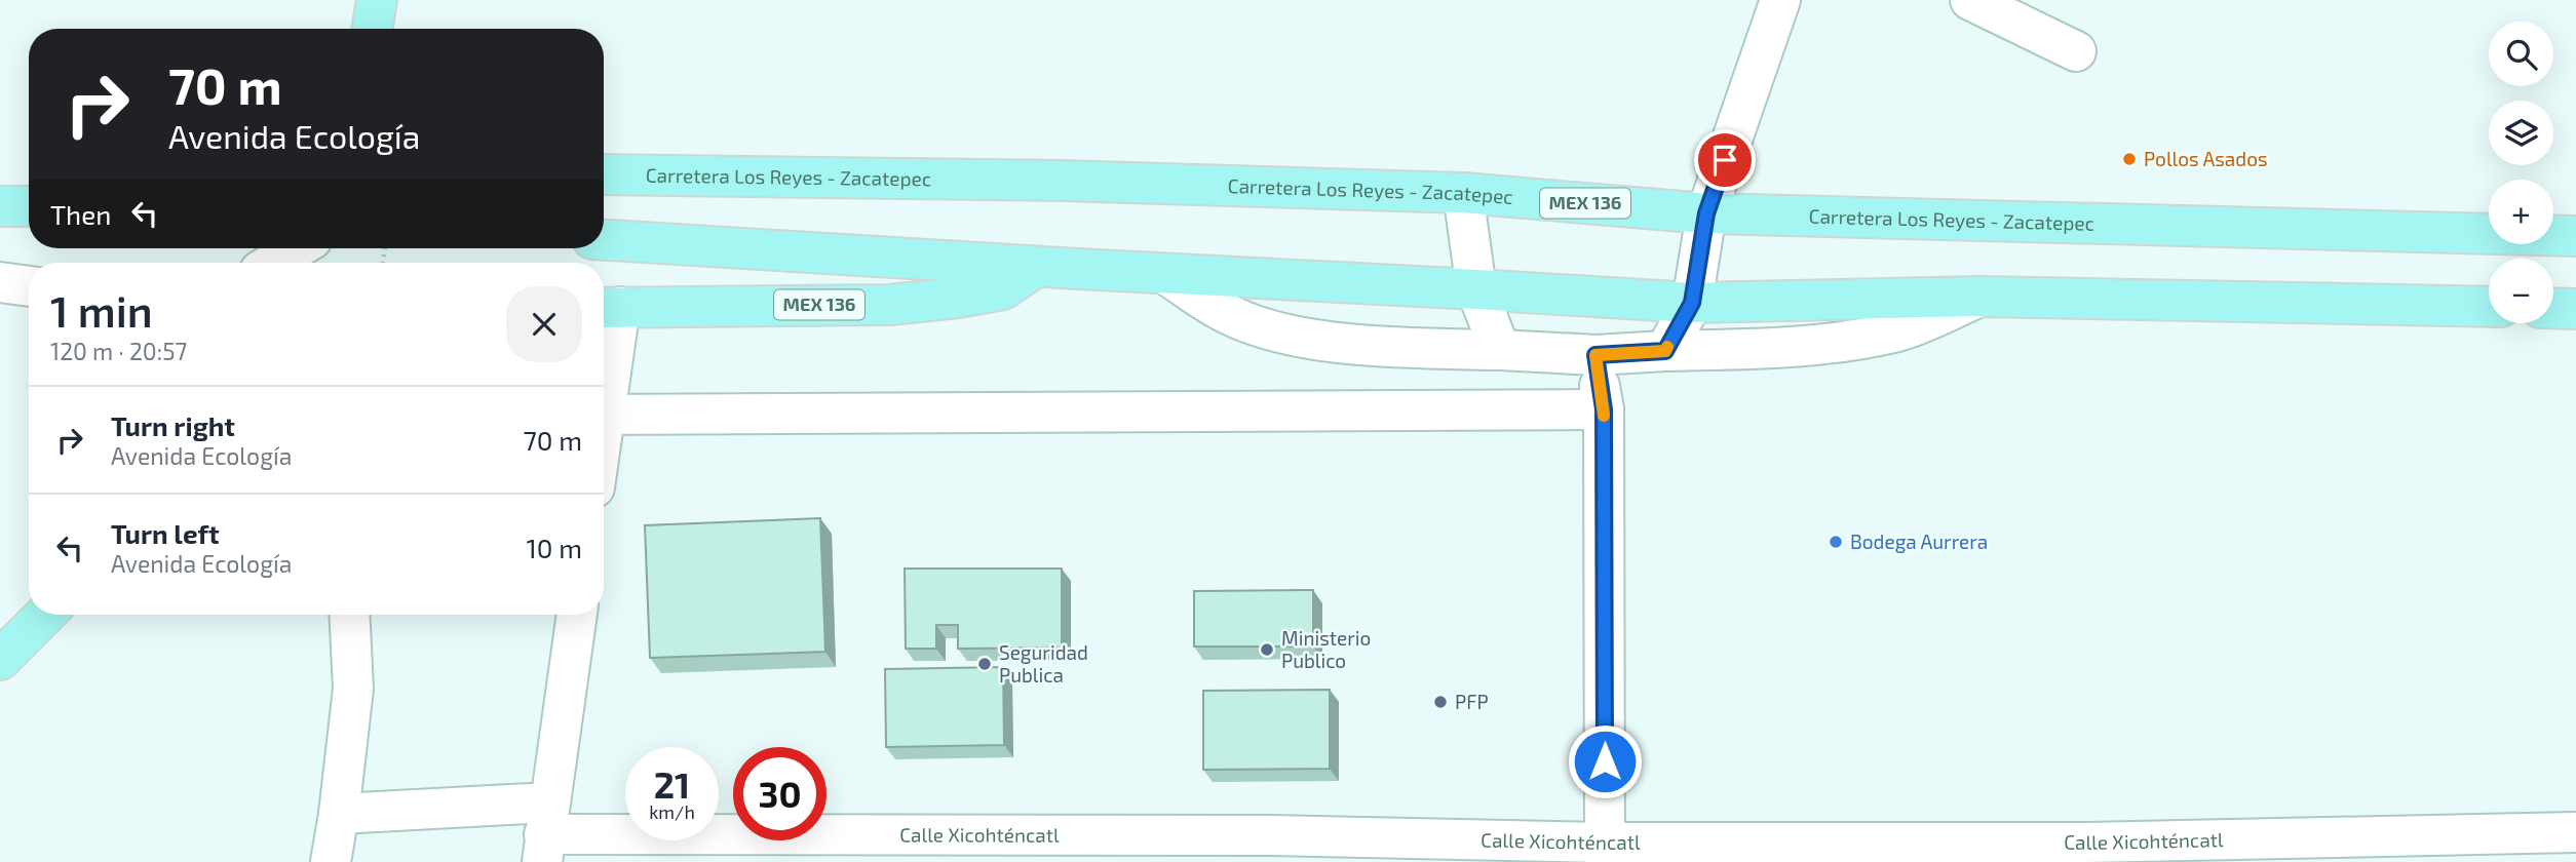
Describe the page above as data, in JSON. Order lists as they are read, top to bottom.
{
  "streets": {
    "main road": ["Carretera Los Reyes - Zacatepec", "MEX 136"],
    "street": ["Calle Xicohténcatl"]
  },
  "places": [
    "Pollos Asados",
    "Bodega Aurrera",
    "Ministerio Publico",
    "Seguridad Publica",
    "PFP"
  ],
  "page": {
    "map_buttons": ["+", "−"],
    "turn": ["70 m", "Avenida Ecología"],
    "then": "Then",
    "heading": ["1 min", "120 m · 20:57"],
    "list": [
      {
        "name": "Turn right",
        "note": "Avenida Ecología",
        "value": "70 m"
      },
      {
        "name": "Turn left",
        "note": "Avenida Ecología",
        "value": "10 m"
      }
    ],
    "speed": "21 km/h",
    "limit": "30"
  }
}
